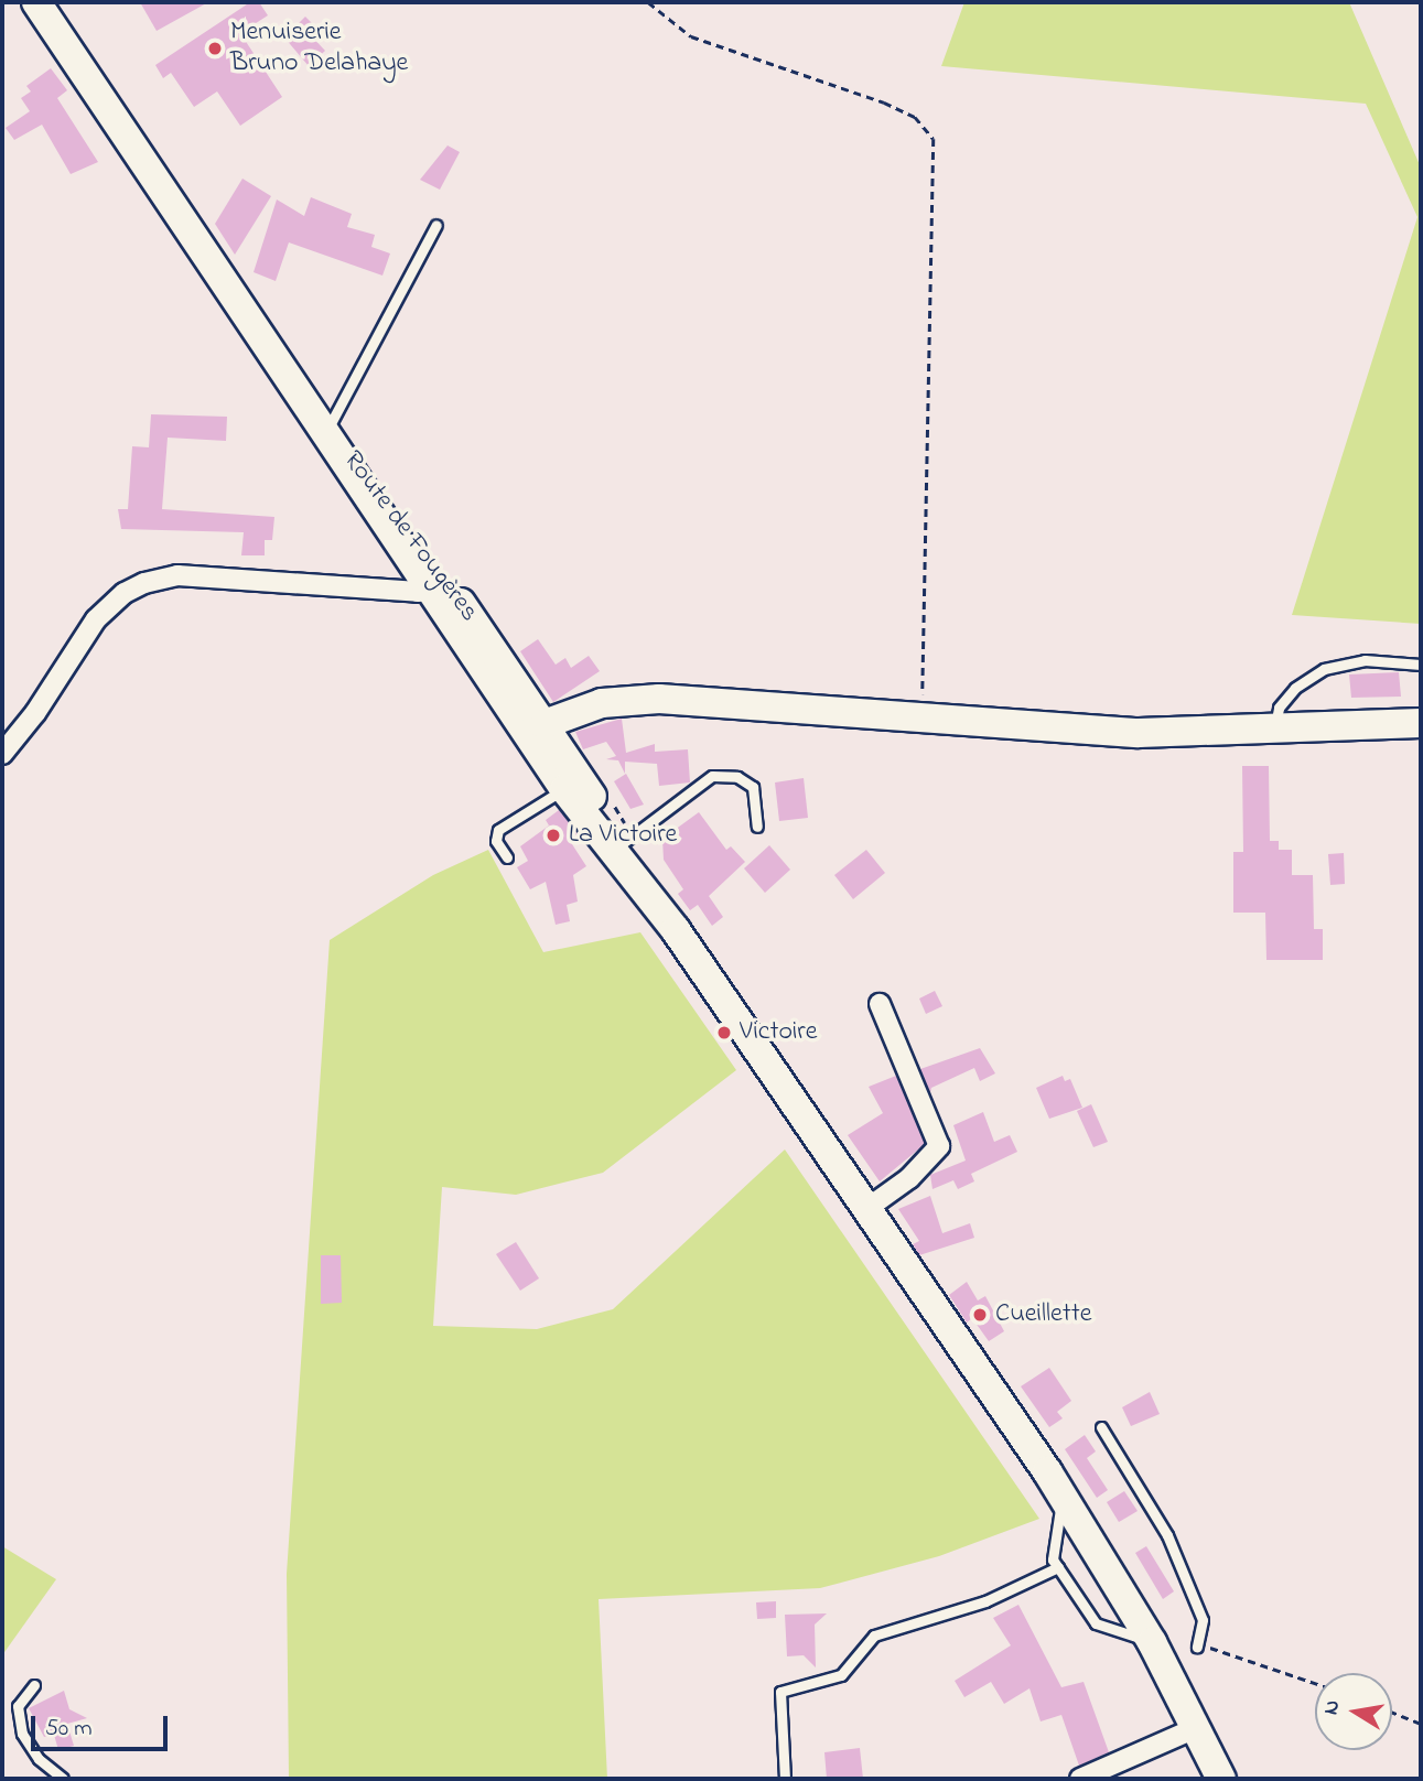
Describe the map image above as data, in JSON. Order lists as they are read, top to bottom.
{
  "streets": {
    "main road": ["Route de Fougères"]
  },
  "places": [
    "Menuiserie Bruno Delahaye",
    "La Victoire",
    "Victoire",
    "Cueillette"
  ],
  "scale_bar": "50 m",
  "north": "left"
}
